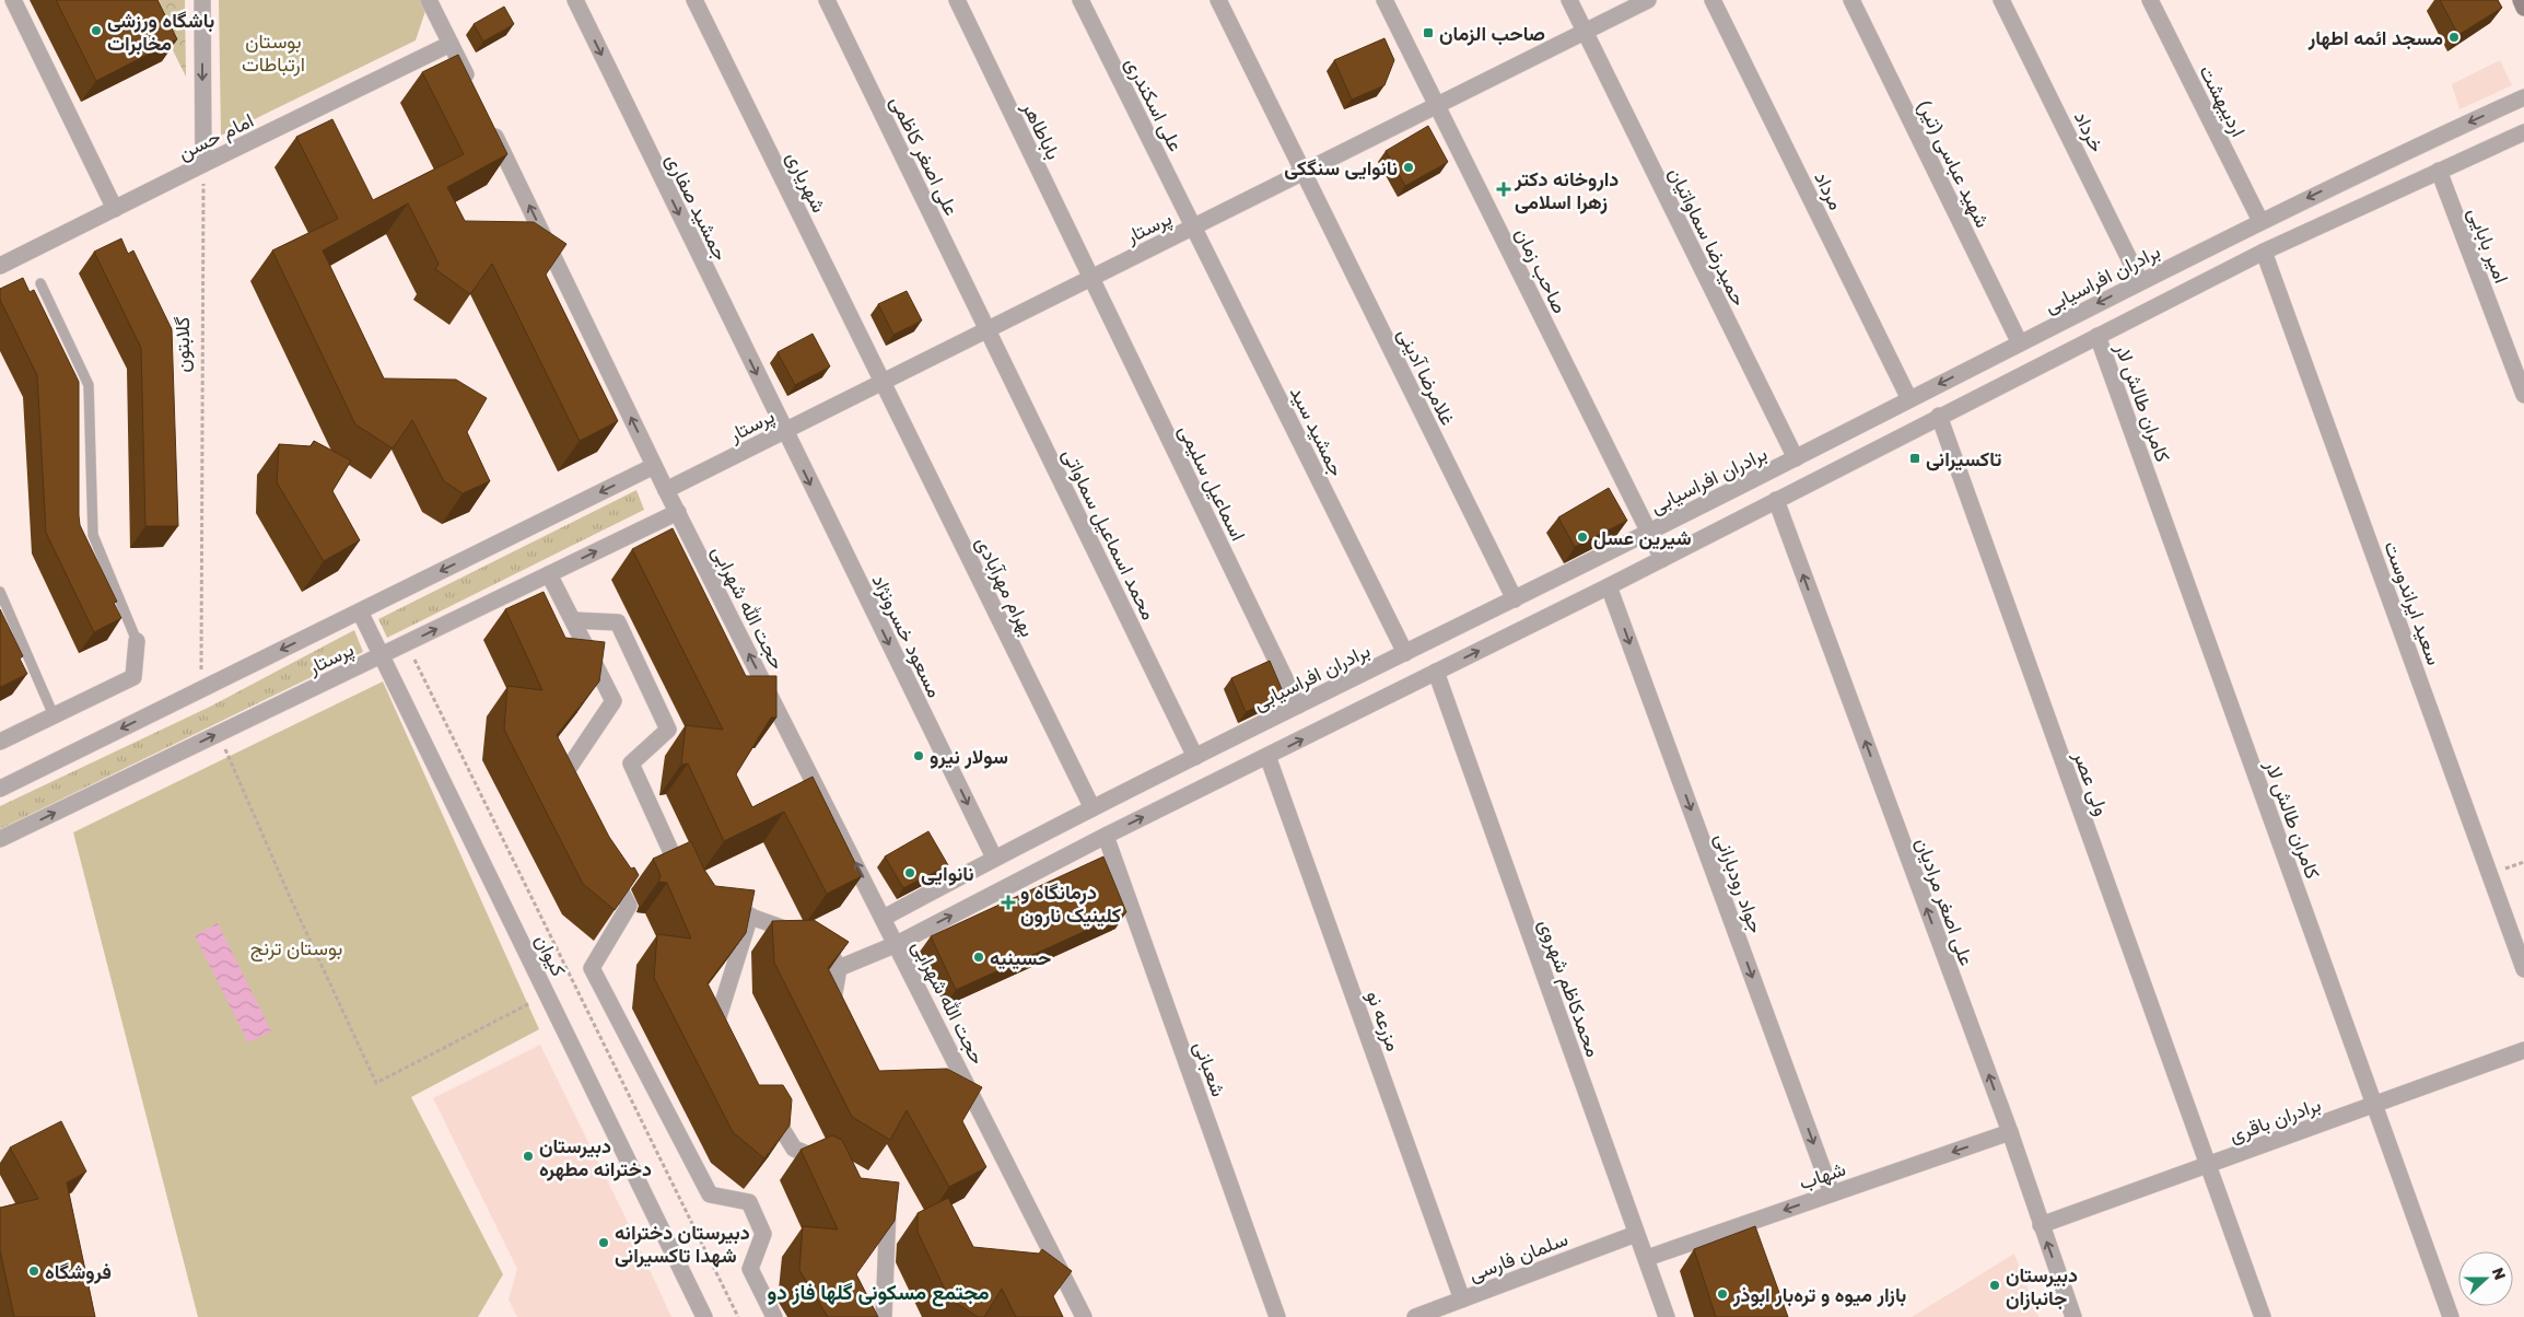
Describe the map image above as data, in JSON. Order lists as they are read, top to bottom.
{
  "streets": {
    "street": [
      "اردیبهشت",
      "علی اسکندری",
      "باباطاهر",
      "خرداد",
      "امام حسن",
      "علی اصغر کاظمی",
      "شهید عباسی (تیر)",
      "شهریاری",
      "مرداد",
      "جمشید صفاری",
      "پرستار",
      "حمیدرضا سماواتیان",
      "امیر بابایی",
      "صاحب زمان",
      "برادران افراسیابی",
      "غلامرضا آدینی",
      "کامران طالش لار",
      "جمشید سید",
      "اسماعیل سلیمی",
      "محمد اسماعیل سماواتی",
      "بهرام مهرآبادی",
      "سعید ایراندوست",
      "حجت الله شهرابی",
      "مسعود خسرونژاد",
      "ولی عصر",
      "جواد رودبارانی",
      "علی اصغر مرادیان",
      "کیوان",
      "محمدکاظم شهروی",
      "مزرعه نو",
      "شعبانی",
      "برادران باقری",
      "شهاب",
      "سلمان فارسی"
    ],
    "path": ["گلابتون"]
  },
  "crossings": [
    ["اردیبهشت", "برادران افراسیابی"],
    ["علی اسکندری", "پرستار"],
    ["علی اسکندری", "جمشید سید"],
    ["باباطاهر", "پرستار"],
    ["باباطاهر", "اسماعیل سلیمی"],
    ["خرداد", "برادران افراسیابی"],
    ["امام حسن", "گلابتون"],
    ["علی اصغر کاظمی", "پرستار"],
    ["علی اصغر کاظمی", "محمد اسماعیل سماواتی"],
    ["شهید عباسی (تیر)", "برادران افراسیابی"],
    ["شهریاری", "پرستار"],
    ["شهریاری", "بهرام مهرآبادی"],
    ["مرداد", "برادران افراسیابی"],
    ["جمشید صفاری", "پرستار"],
    ["جمشید صفاری", "مسعود خسرونژاد"],
    ["پرستار", "حمیدرضا سماواتیان"],
    ["پرستار", "صاحب زمان"],
    ["پرستار", "گلابتون"],
    ["پرستار", "غلامرضا آدینی"],
    ["پرستار", "جمشید سید"],
    ["پرستار", "اسماعیل سلیمی"],
    ["پرستار", "محمد اسماعیل سماواتی"],
    ["پرستار", "بهرام مهرآبادی"],
    ["پرستار", "حجت الله شهرابی"],
    ["پرستار", "مسعود خسرونژاد"],
    ["پرستار", "کیوان"],
    ["حمیدرضا سماواتیان", "برادران افراسیابی"],
    ["صاحب زمان", "برادران افراسیابی"],
    ["برادران افراسیابی", "غلامرضا آدینی"],
    ["برادران افراسیابی", "جمشید سید"],
    ["برادران افراسیابی", "اسماعیل سلیمی"],
    ["برادران افراسیابی", "محمد اسماعیل سماواتی"],
    ["برادران افراسیابی", "بهرام مهرآبادی"],
    ["برادران افراسیابی", "حجت الله شهرابی"],
    ["برادران افراسیابی", "مسعود خسرونژاد"],
    ["کامران طالش لار", "برادران باقری"],
    ["ولی عصر", "برادران باقری"],
    ["جواد رودبارانی", "شهاب"],
    ["علی اصغر مرادیان", "برادران باقری"],
    ["علی اصغر مرادیان", "شهاب"],
    ["محمدکاظم شهروی", "شهاب"],
    ["محمدکاظم شهروی", "سلمان فارسی"],
    ["مزرعه نو", "سلمان فارسی"]
  ],
  "one_way": [
    "جمشید صفاری",
    "حجت الله شهرابی",
    "مسعود خسرونژاد",
    "جواد رودبارانی",
    "علی اصغر مرادیان",
    "شهاب"
  ],
  "districts": ["مجتمع مسکونی گلها فاز دو"],
  "parks": ["بوستان ارتباطات", "بوستان ترنج"],
  "places": {
    "other": [
      "باشگاه ورزشی مخابرات",
      "مسجد ائمه اطهار",
      "نانوایی سنگکی",
      "شیرین عسل",
      "سولار نیرو",
      "نانوایی",
      "حسینیه",
      "دبیرستان دخترانه مطهره",
      "دبیرستان دخترانه شهدا تاکسیرانی",
      "فروشگاه",
      "دبیرستان جانبازان",
      "بازار میوه و تره‌بار ابوذر"
    ],
    "transit": ["صاحب الزمان", "تاکسیرانی"],
    "health": ["داروخانه دکتر زهرا اسلامی", "درمانگاه و کلینیک نارون"]
  },
  "north": "right"
}
